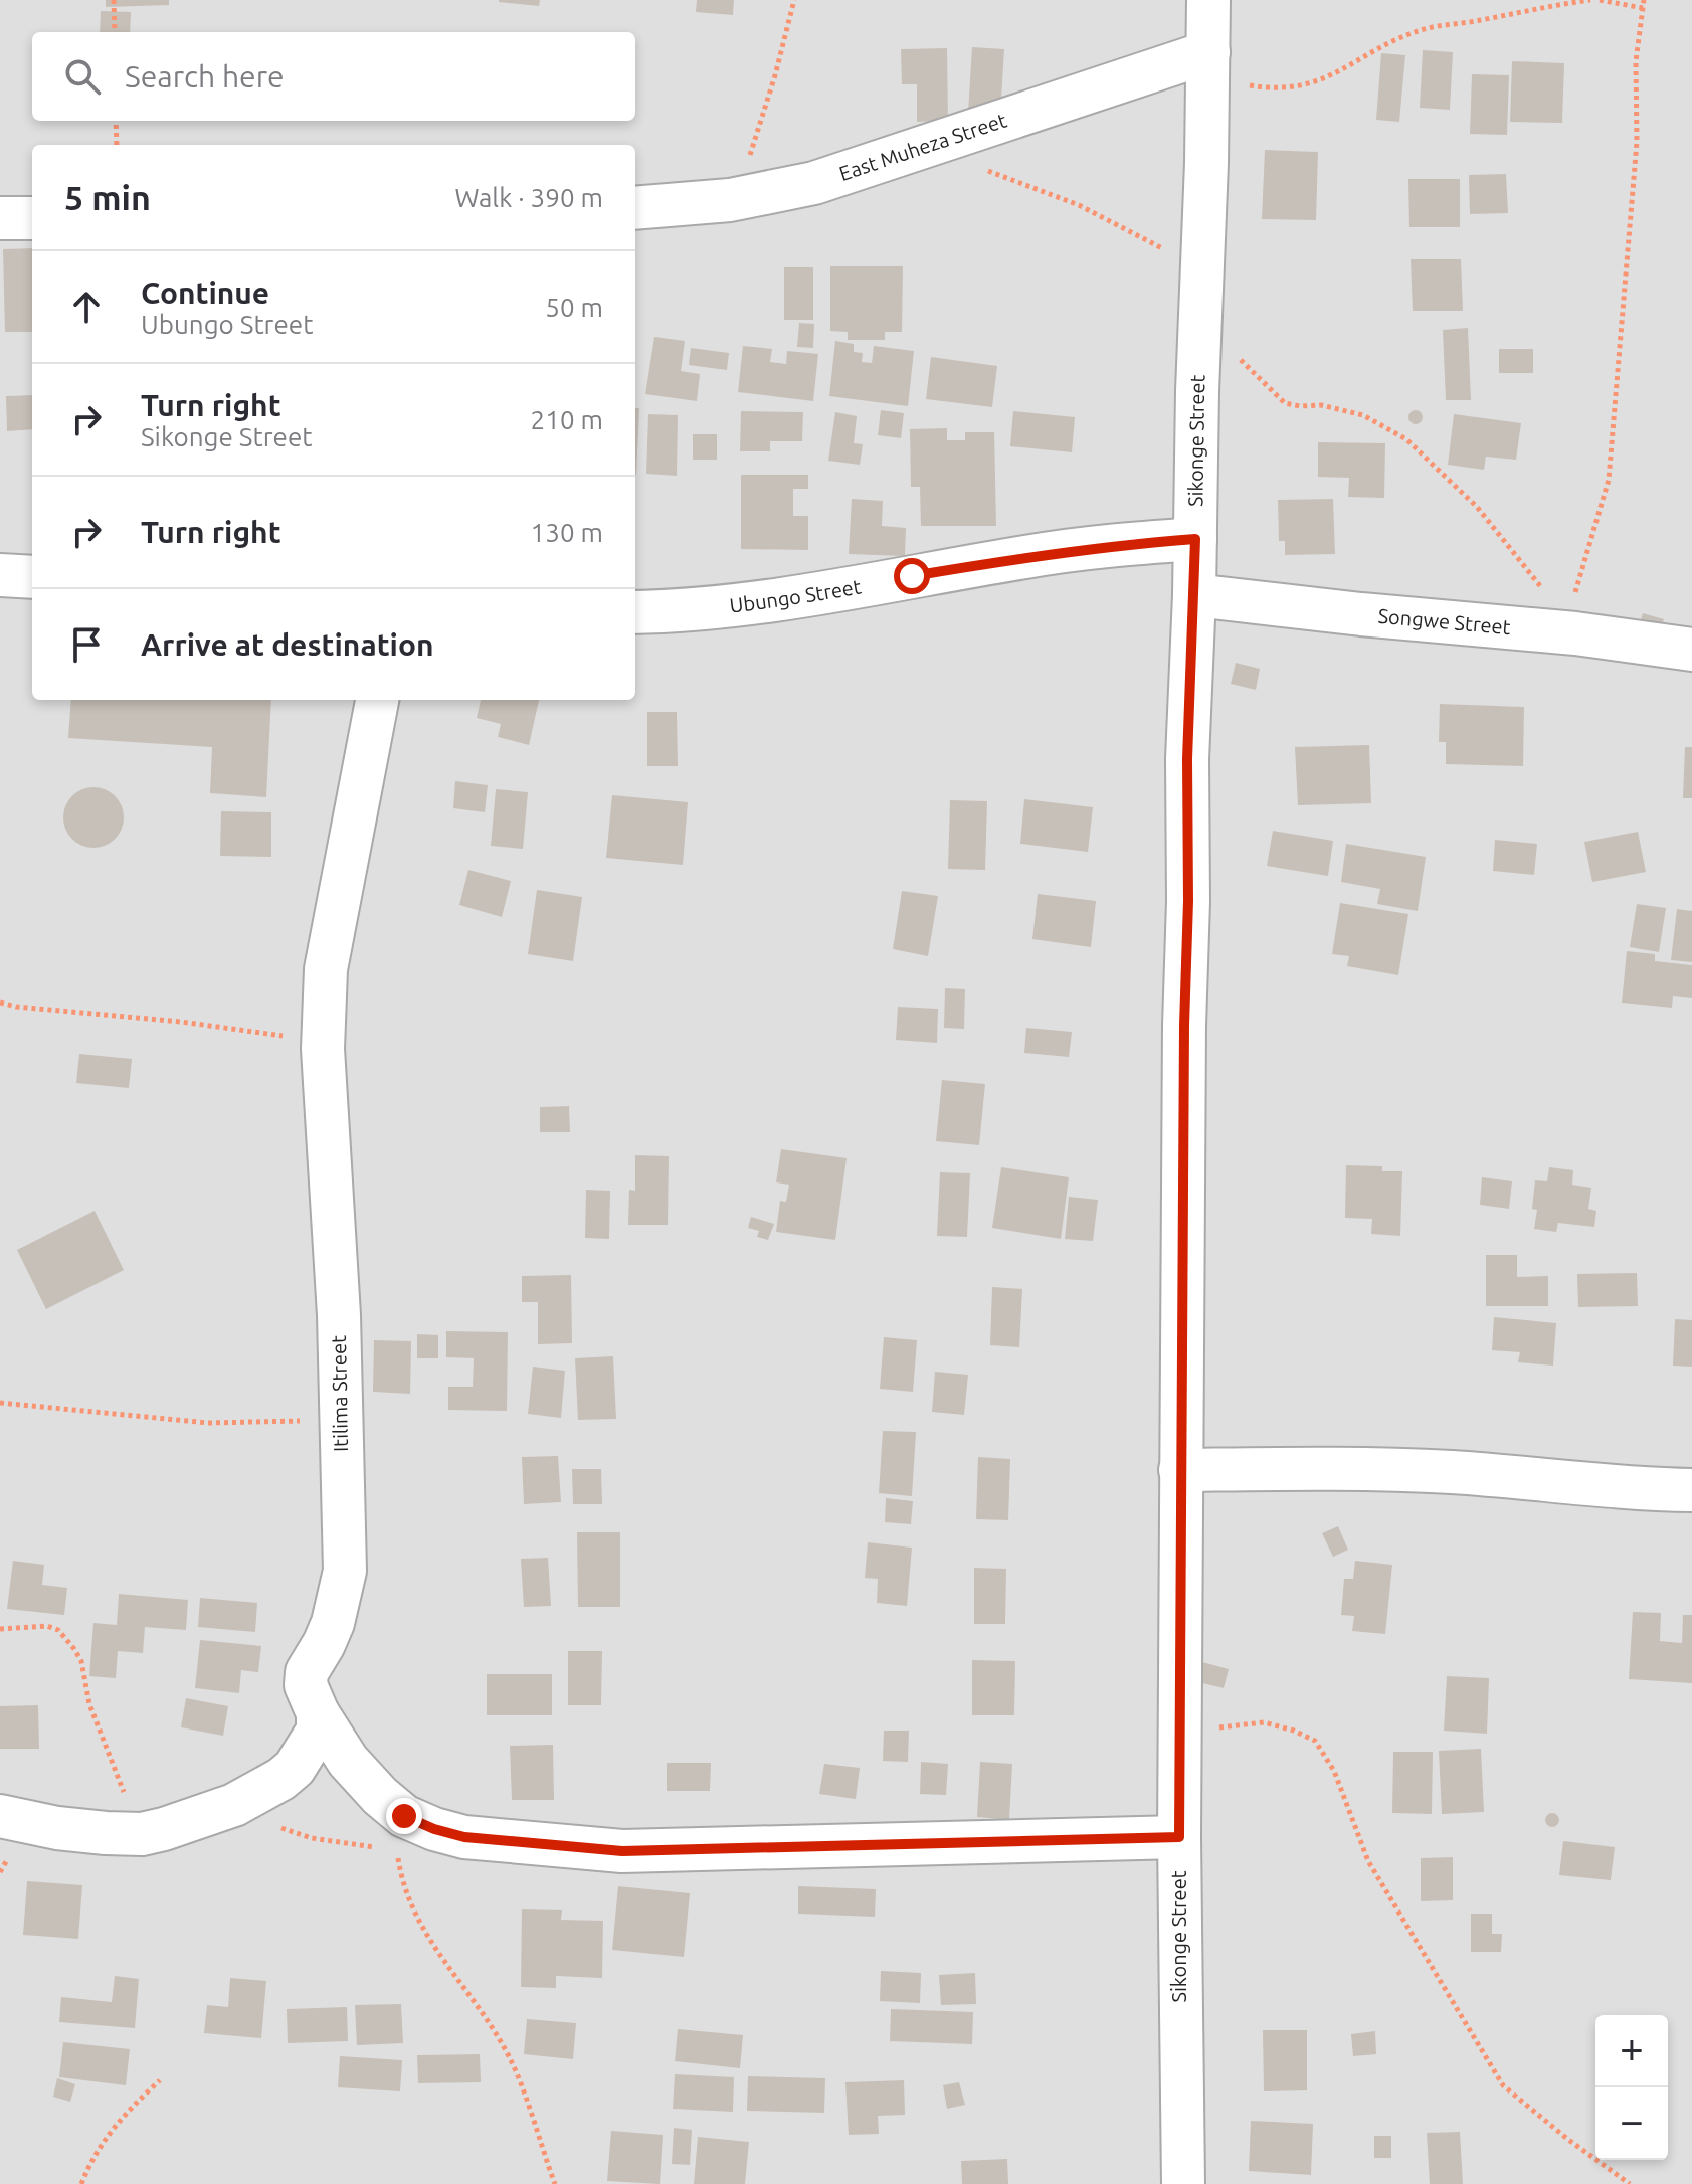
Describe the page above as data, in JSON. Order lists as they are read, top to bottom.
{
  "streets": {
    "street": [
      "East Muheza Street",
      "Sikonge Street",
      "Ubungo Street",
      "Songwe Street",
      "Itilima Street"
    ]
  },
  "crossings": [
    ["East Muheza Street", "Sikonge Street"],
    ["Sikonge Street", "Ubungo Street"],
    ["Sikonge Street", "Songwe Street"],
    ["Sikonge Street", "Itilima Street"]
  ],
  "page": {
    "search": "Search here",
    "heading": ["5 min", "Walk · 390 m"],
    "list": [
      ["Continue", "Ubungo Street", "50 m"],
      ["Turn right", "Sikonge Street", "210 m"],
      ["Turn right", "130 m"],
      "Arrive at destination"
    ],
    "map_buttons": ["+", "−"]
  }
}
